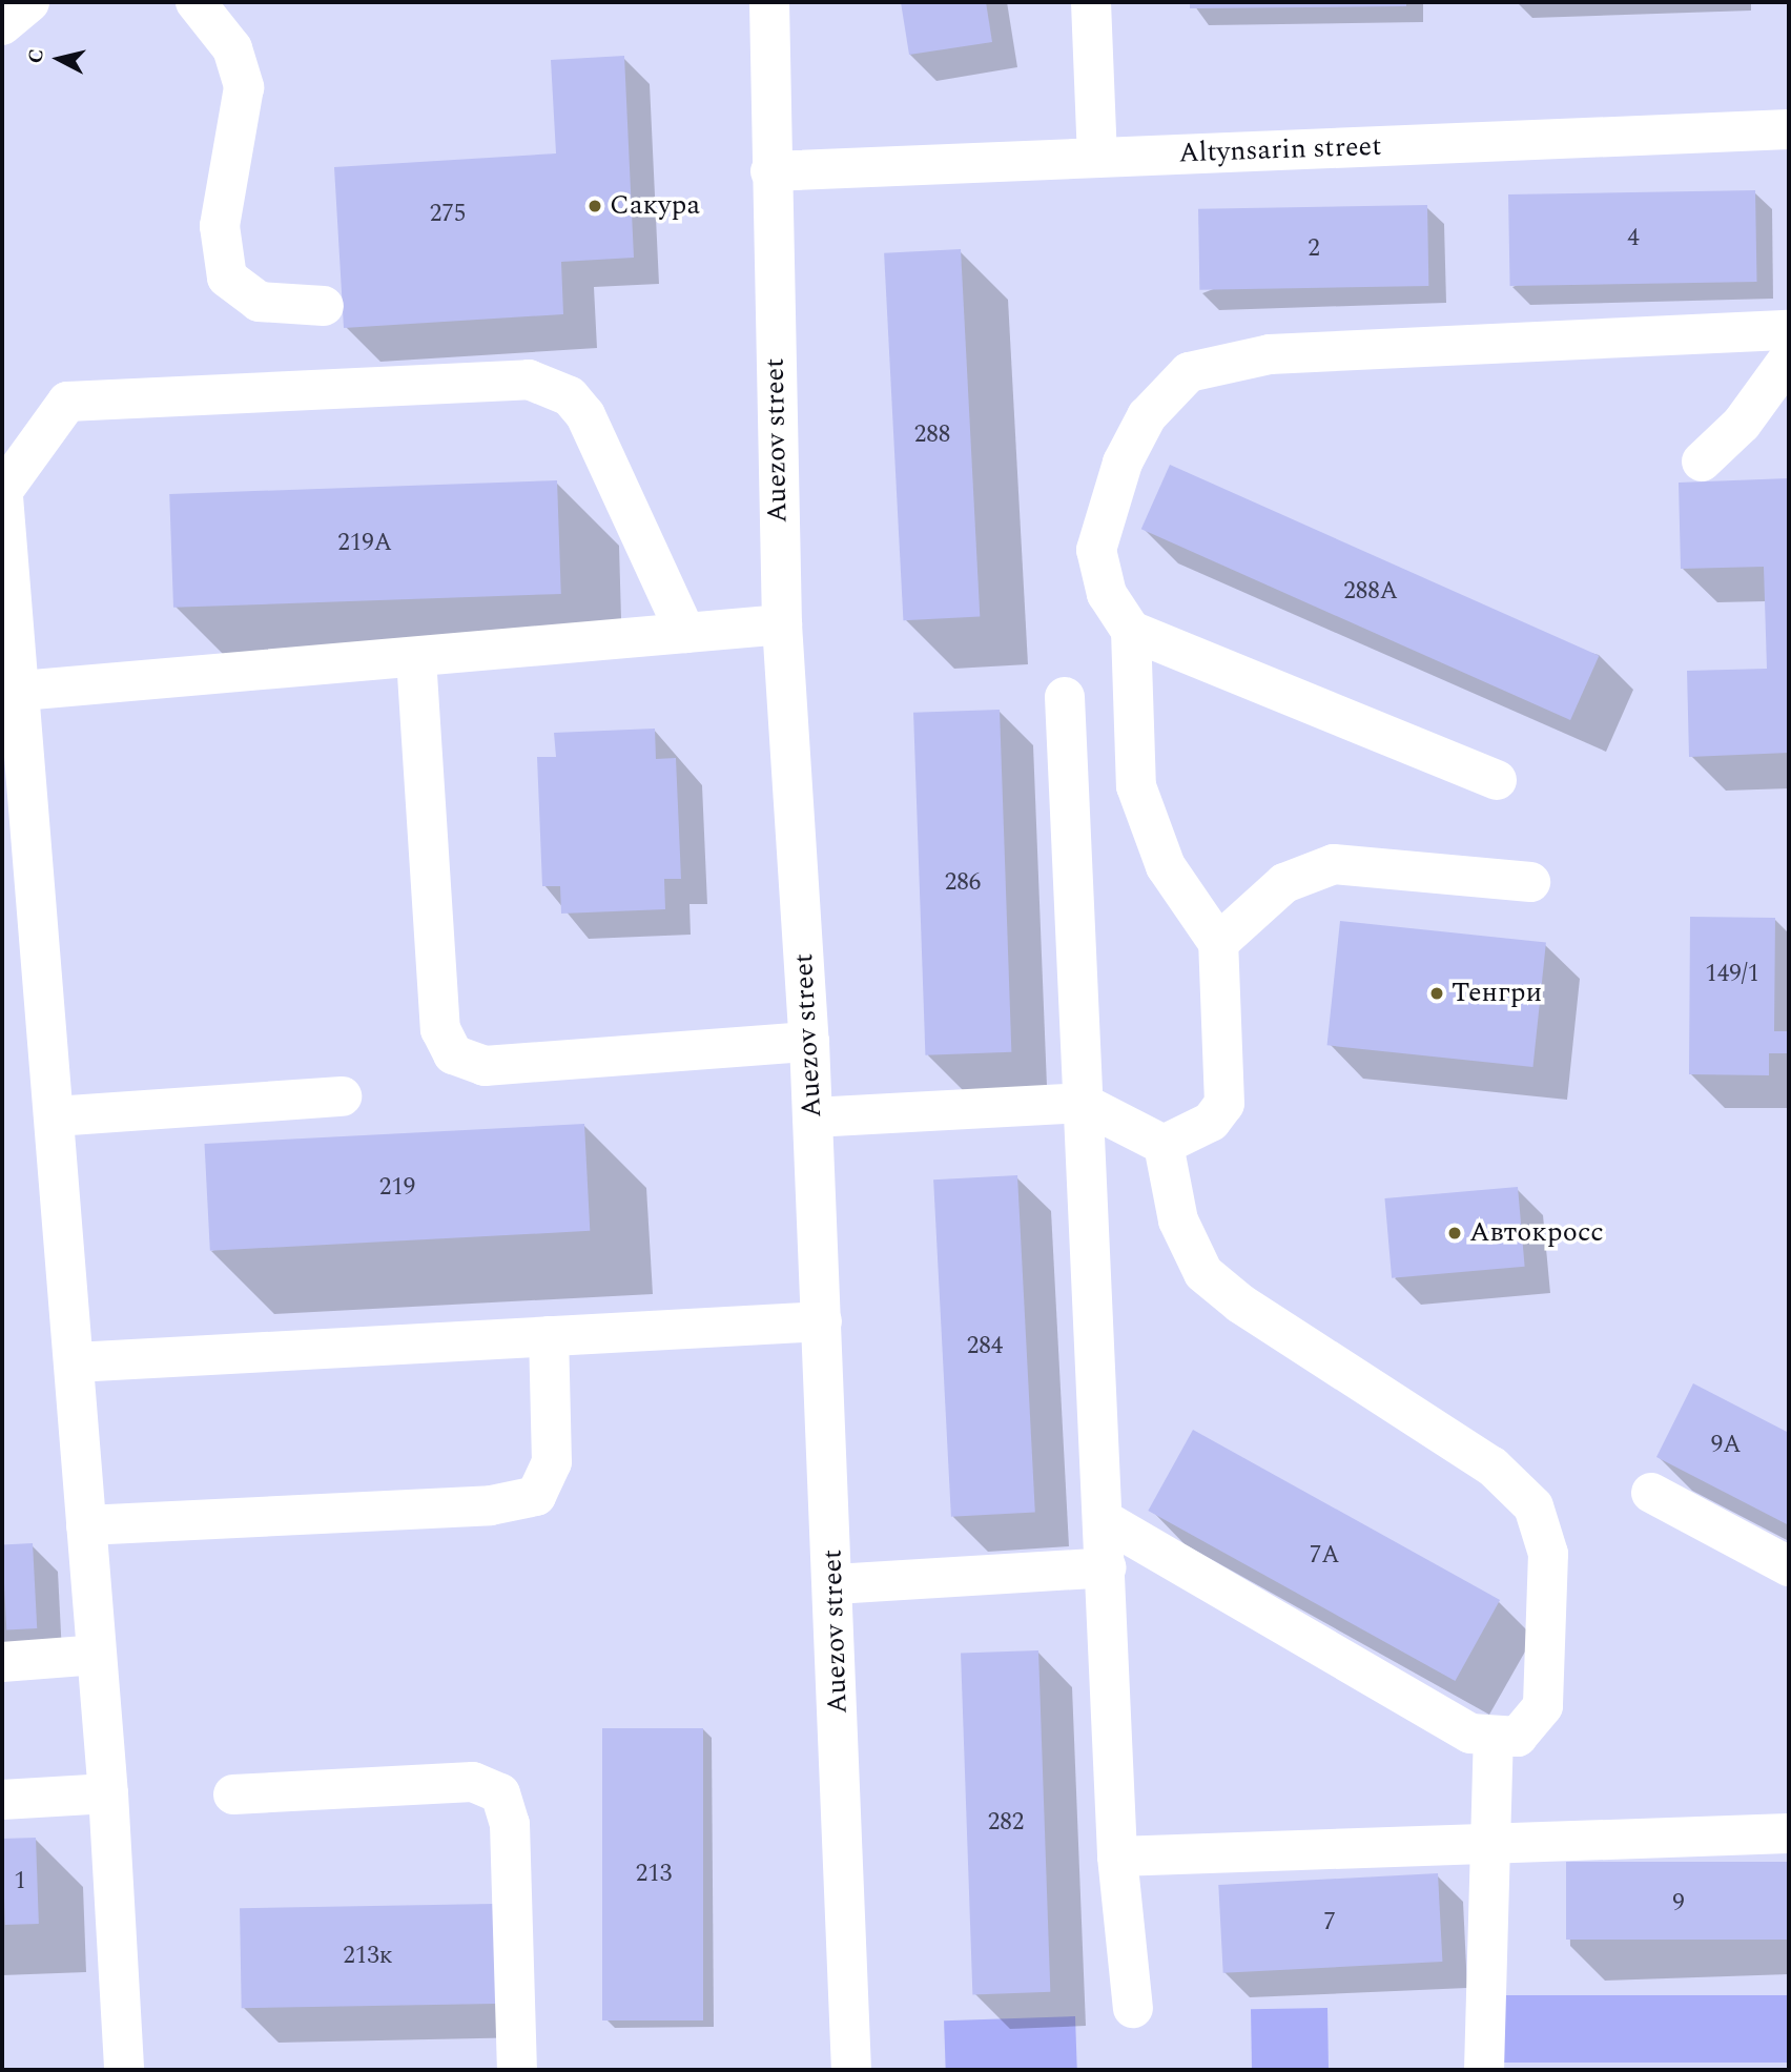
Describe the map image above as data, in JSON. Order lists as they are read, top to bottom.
{
  "streets": {
    "street": ["Altynsarin street", "Auezov street"]
  },
  "crossings": [
    ["Altynsarin street", "Auezov street"]
  ],
  "places": ["Сакура", "Тенгри", "Автокросс"],
  "house_numbers": [
    "275",
    "4",
    "2",
    "288",
    "219А",
    "288А",
    "286",
    "149/1",
    "219",
    "284",
    "9А",
    "7А",
    "282",
    "213",
    "1",
    "9",
    "7",
    "213к"
  ],
  "north": "left"
}
